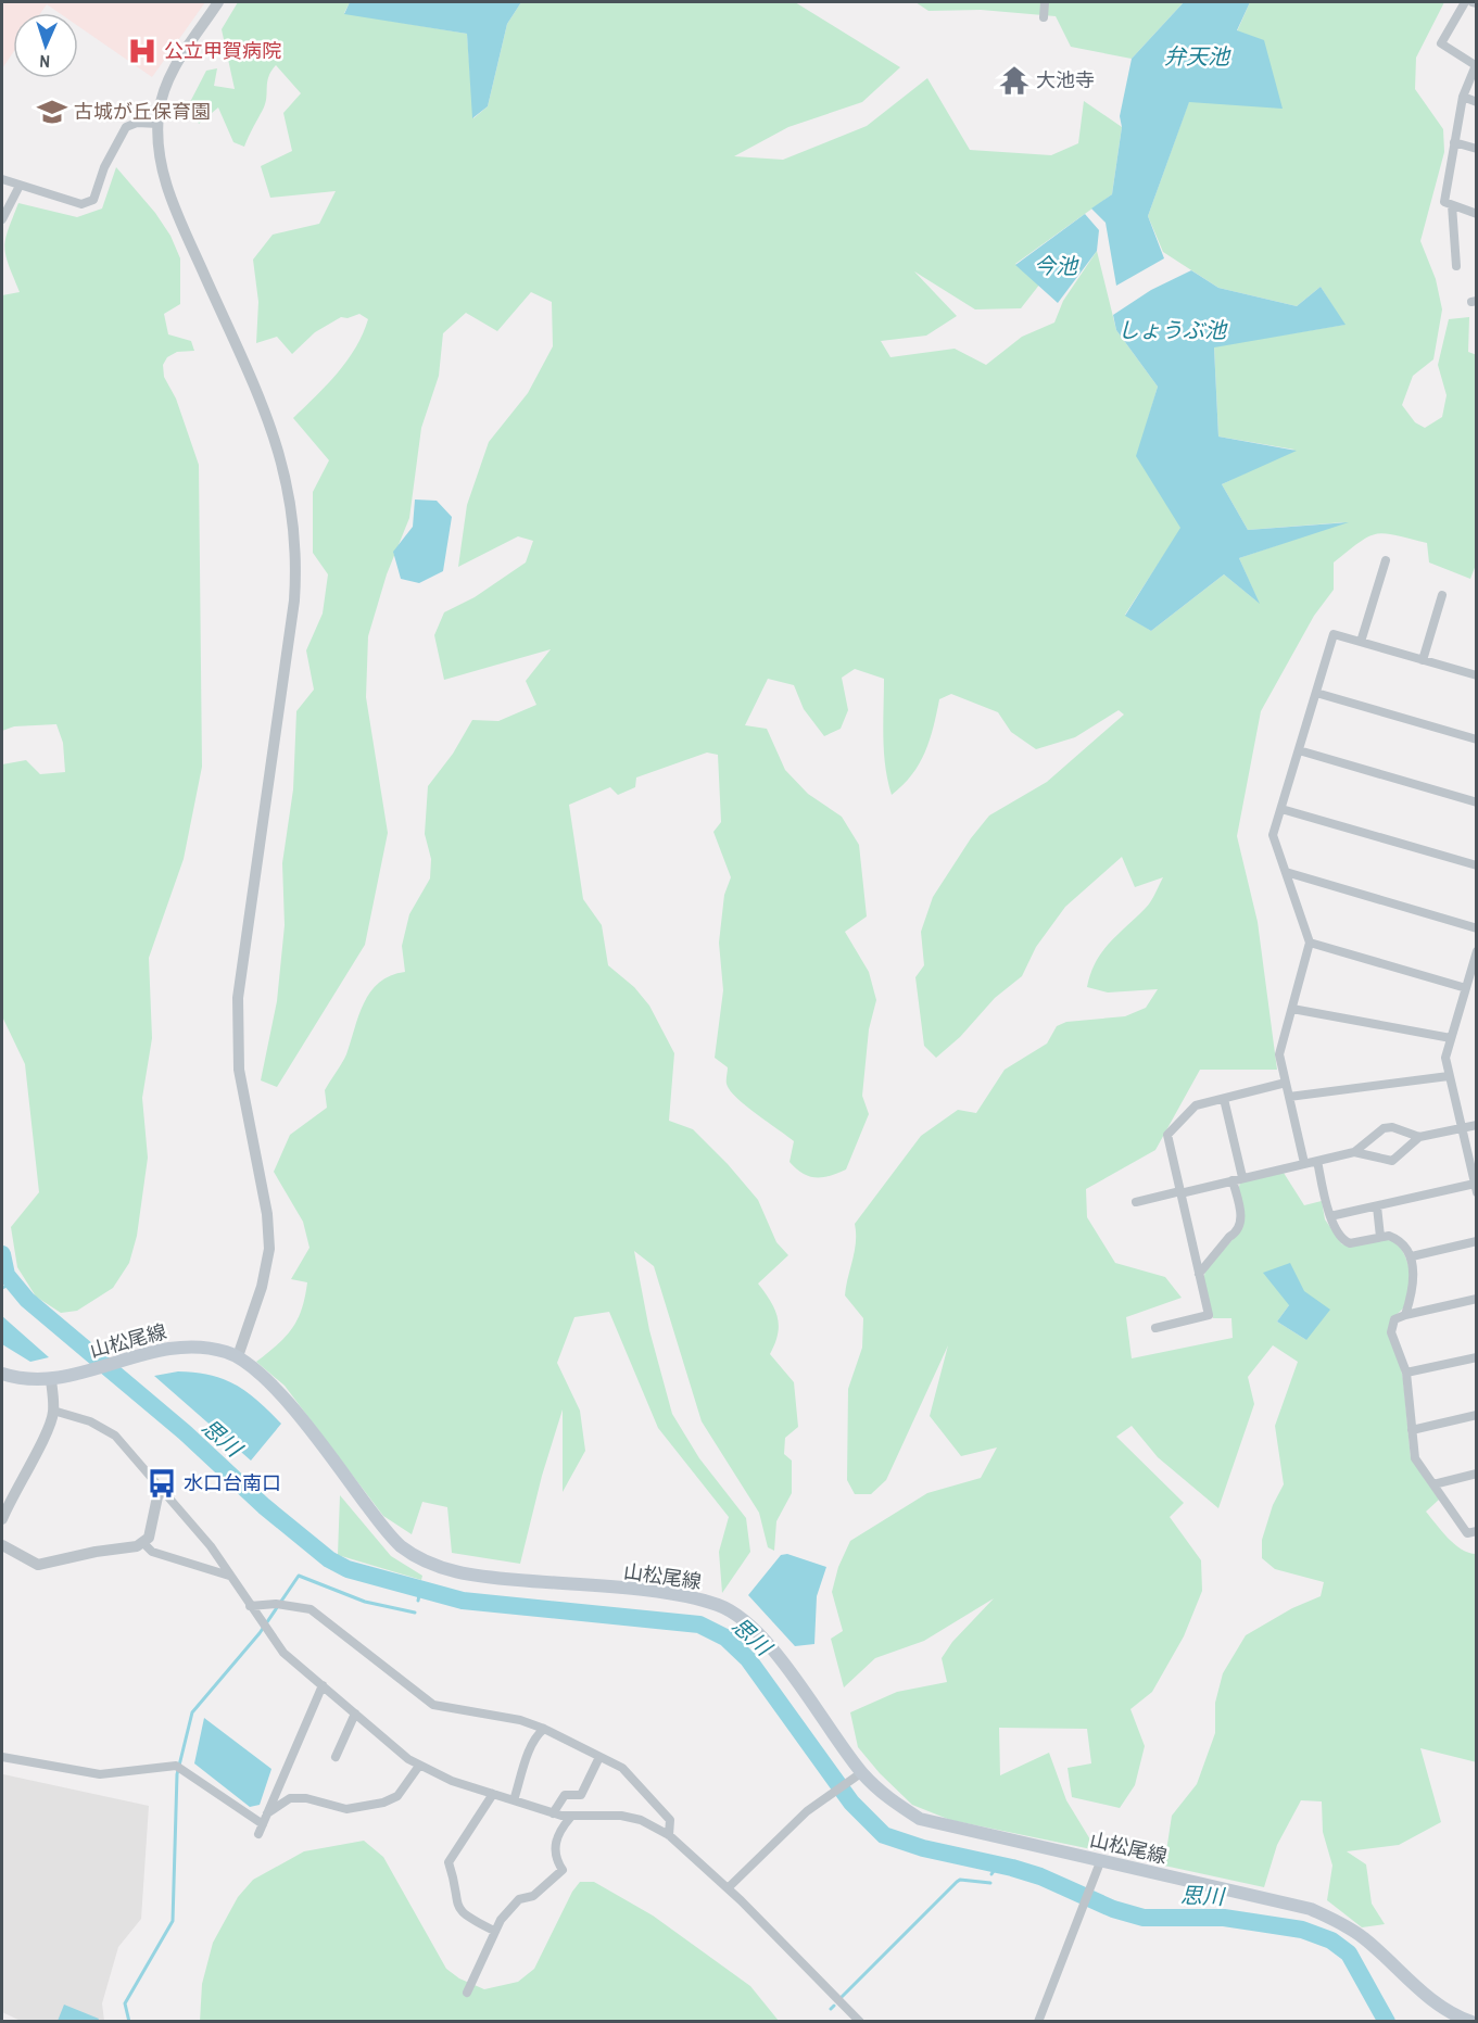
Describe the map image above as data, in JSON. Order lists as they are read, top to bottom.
{
  "streets": {
    "main road": ["山松尾線"]
  },
  "water": [
    "弁天池",
    "今池",
    "しょうぶ池",
    "思川"
  ],
  "places": {
    "hospital": ["公立甲賀病院"],
    "temple": ["大池寺"],
    "school or university": ["古城が丘保育園"],
    "bus stop": ["水口台南口"]
  },
  "north": "bottom"
}
